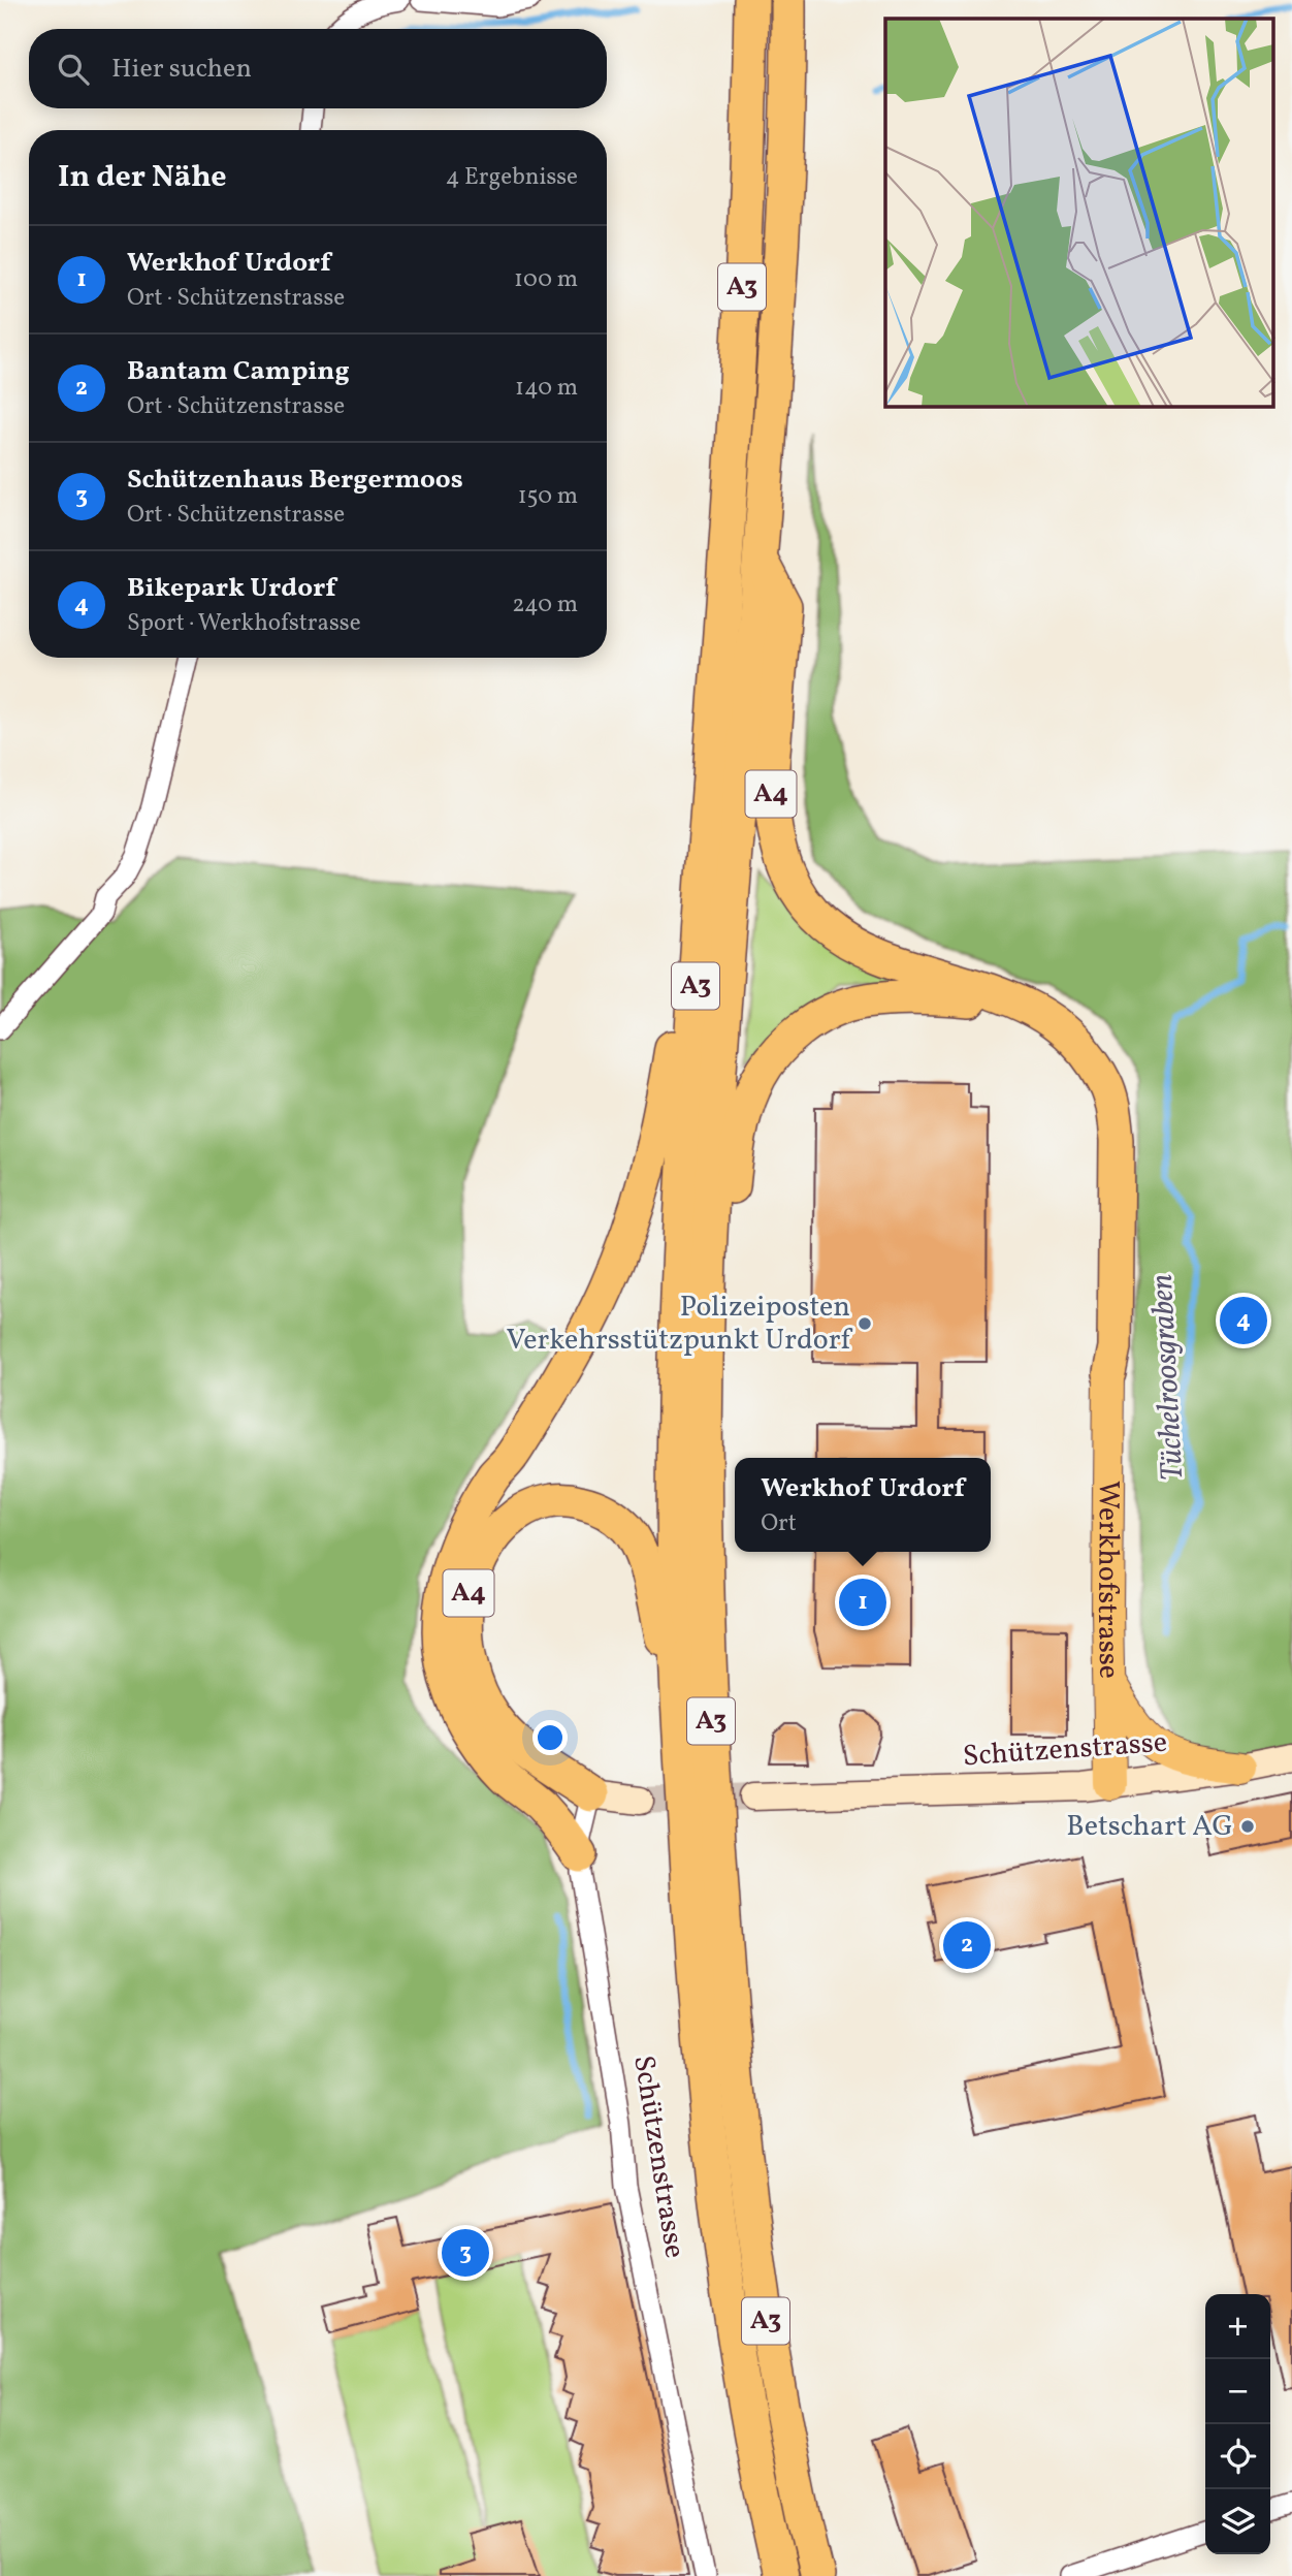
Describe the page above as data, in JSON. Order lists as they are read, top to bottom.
{
  "streets": {
    "highway": ["A3", "A4"],
    "main road": ["Werkhofstrasse", "Schützenstrasse"]
  },
  "crossings": [
    ["A3", "A4"],
    ["A4", "Schützenstrasse"],
    ["Werkhofstrasse", "Schützenstrasse"]
  ],
  "water": ["Tüchelroosgraben"],
  "places": ["Polizeiposten Verkehrsstützpunkt Urdorf", "Betschart AG"],
  "page": {
    "search": "Hier suchen",
    "heading": ["In der Nähe", "4 Ergebnisse"],
    "list": [
      {
        "mark": "1",
        "name": "Werkhof Urdorf",
        "note": "Ort · Schützenstrasse",
        "value": "100 m"
      },
      {
        "mark": "2",
        "name": "Bantam Camping",
        "note": "Ort · Schützenstrasse",
        "value": "140 m"
      },
      {
        "mark": "3",
        "name": "Schützenhaus Bergermoos",
        "note": "Ort · Schützenstrasse",
        "value": "150 m"
      },
      {
        "mark": "4",
        "name": "Bikepark Urdorf",
        "note": "Sport · Werkhofstrasse",
        "value": "240 m"
      }
    ],
    "pins": [
      "4",
      "1",
      "2",
      "3"
    ],
    "popup": ["Werkhof Urdorf", "Ort"],
    "map_buttons": ["+", "−"]
  }
}
